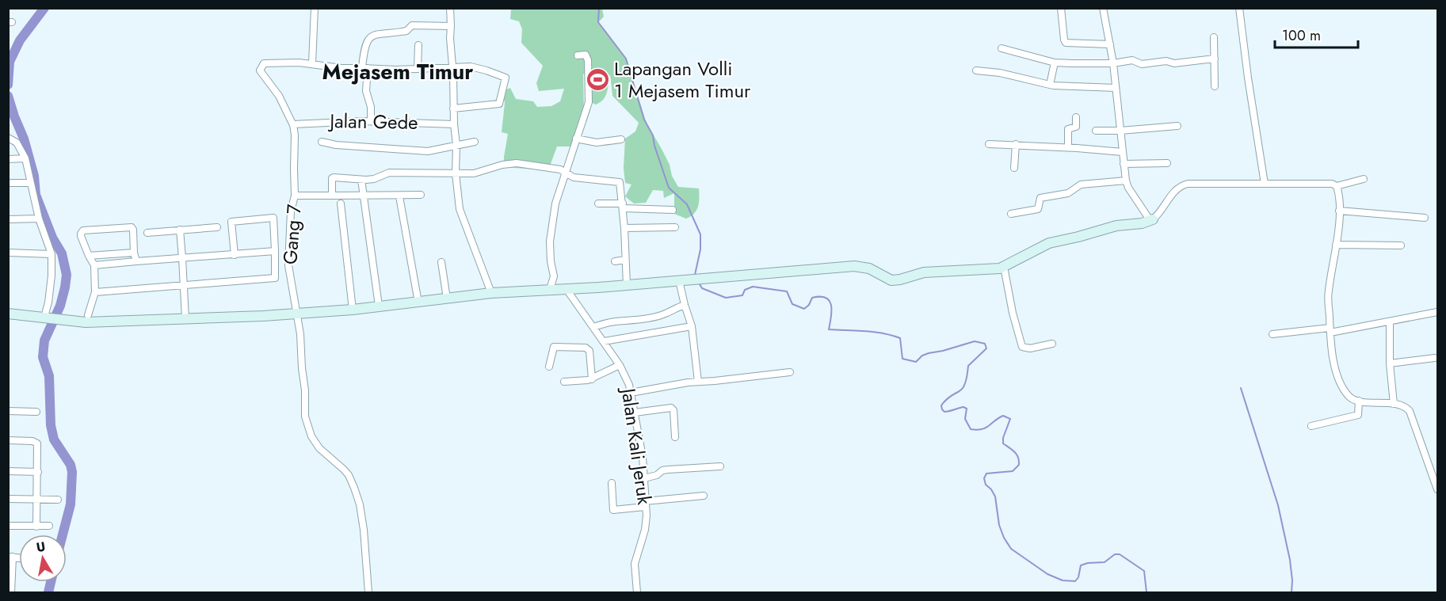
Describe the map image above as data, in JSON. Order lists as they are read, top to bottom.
{
  "streets": {
    "street": ["Jalan Gede", "Gang 7", "Jalan Kali Jeruk"]
  },
  "districts": ["Mejasem Timur"],
  "places": {
    "sports": ["Lapangan Volli 1 Mejasem Timur"]
  },
  "scale_bar": "100 m",
  "north": "top"
}
